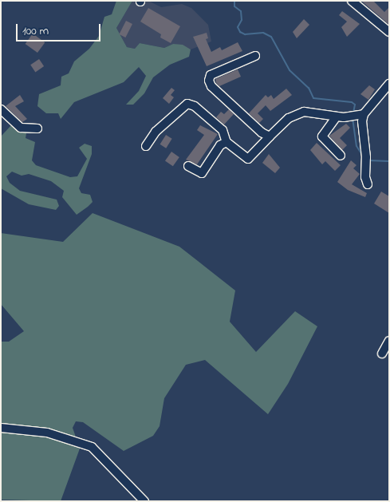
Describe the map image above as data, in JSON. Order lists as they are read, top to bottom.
{
  "scale_bar": "100 m"
}
